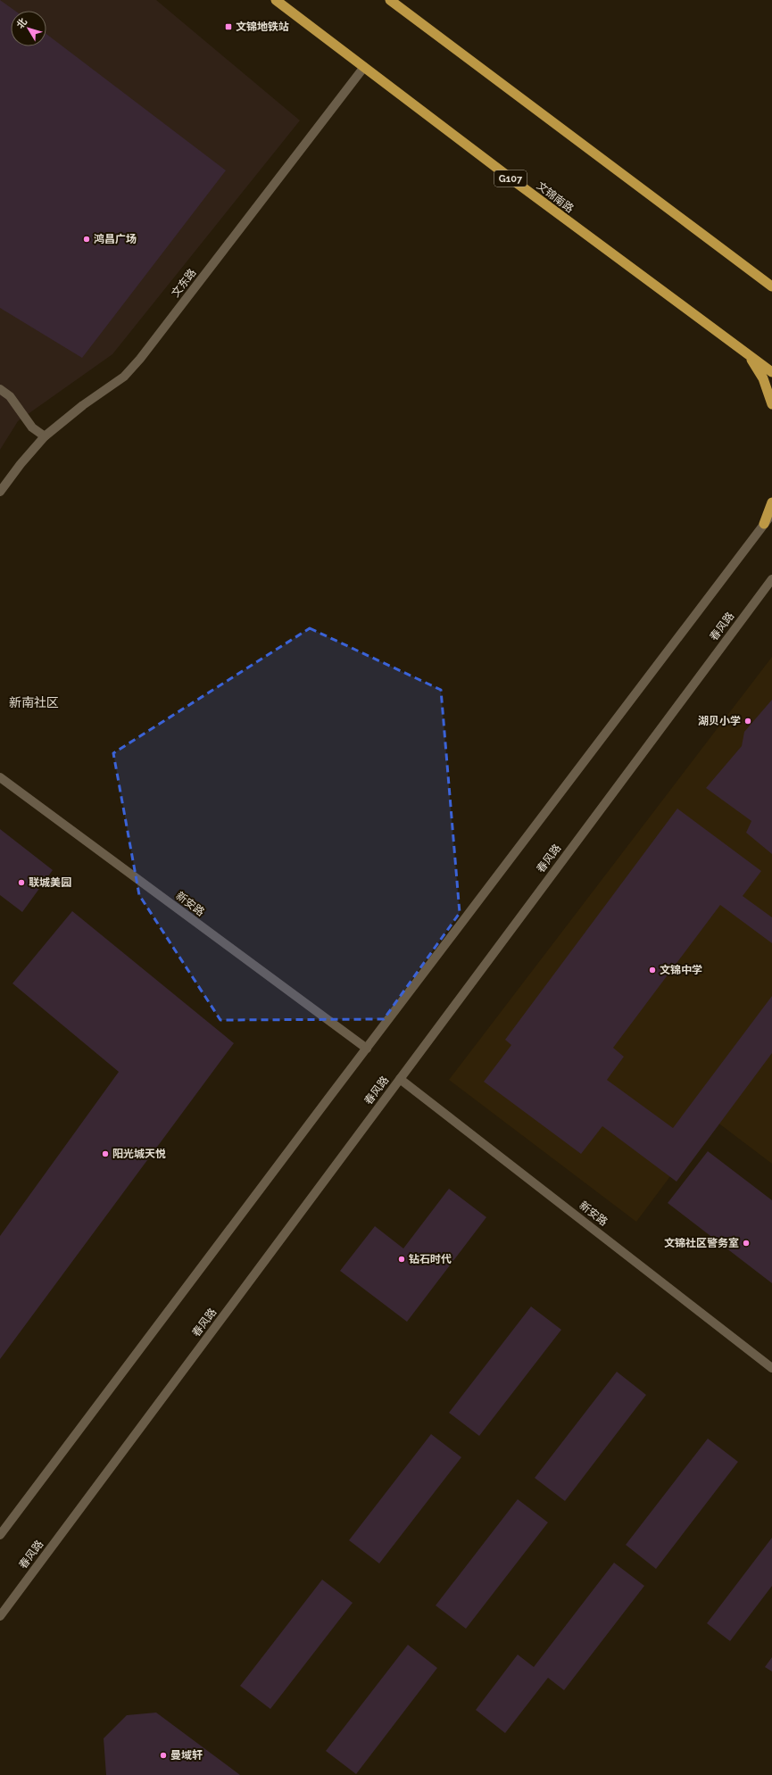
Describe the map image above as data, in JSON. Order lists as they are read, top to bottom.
{
  "streets": {
    "highway": ["G107", "文锦南路"],
    "street": ["文东路", "春风路", "新安路"]
  },
  "crossings": [
    ["文锦南路", "文东路"],
    ["春风路", "新安路"]
  ],
  "districts": ["新南社区"],
  "places": {
    "transit": ["文锦地铁站"],
    "other": [
      "鸿昌广场",
      "湖贝小学",
      "联城美园",
      "文锦中学",
      "阳光城天悦",
      "文锦社区警务室",
      "钻石时代",
      "曼域轩"
    ]
  },
  "north": "top left"
}
